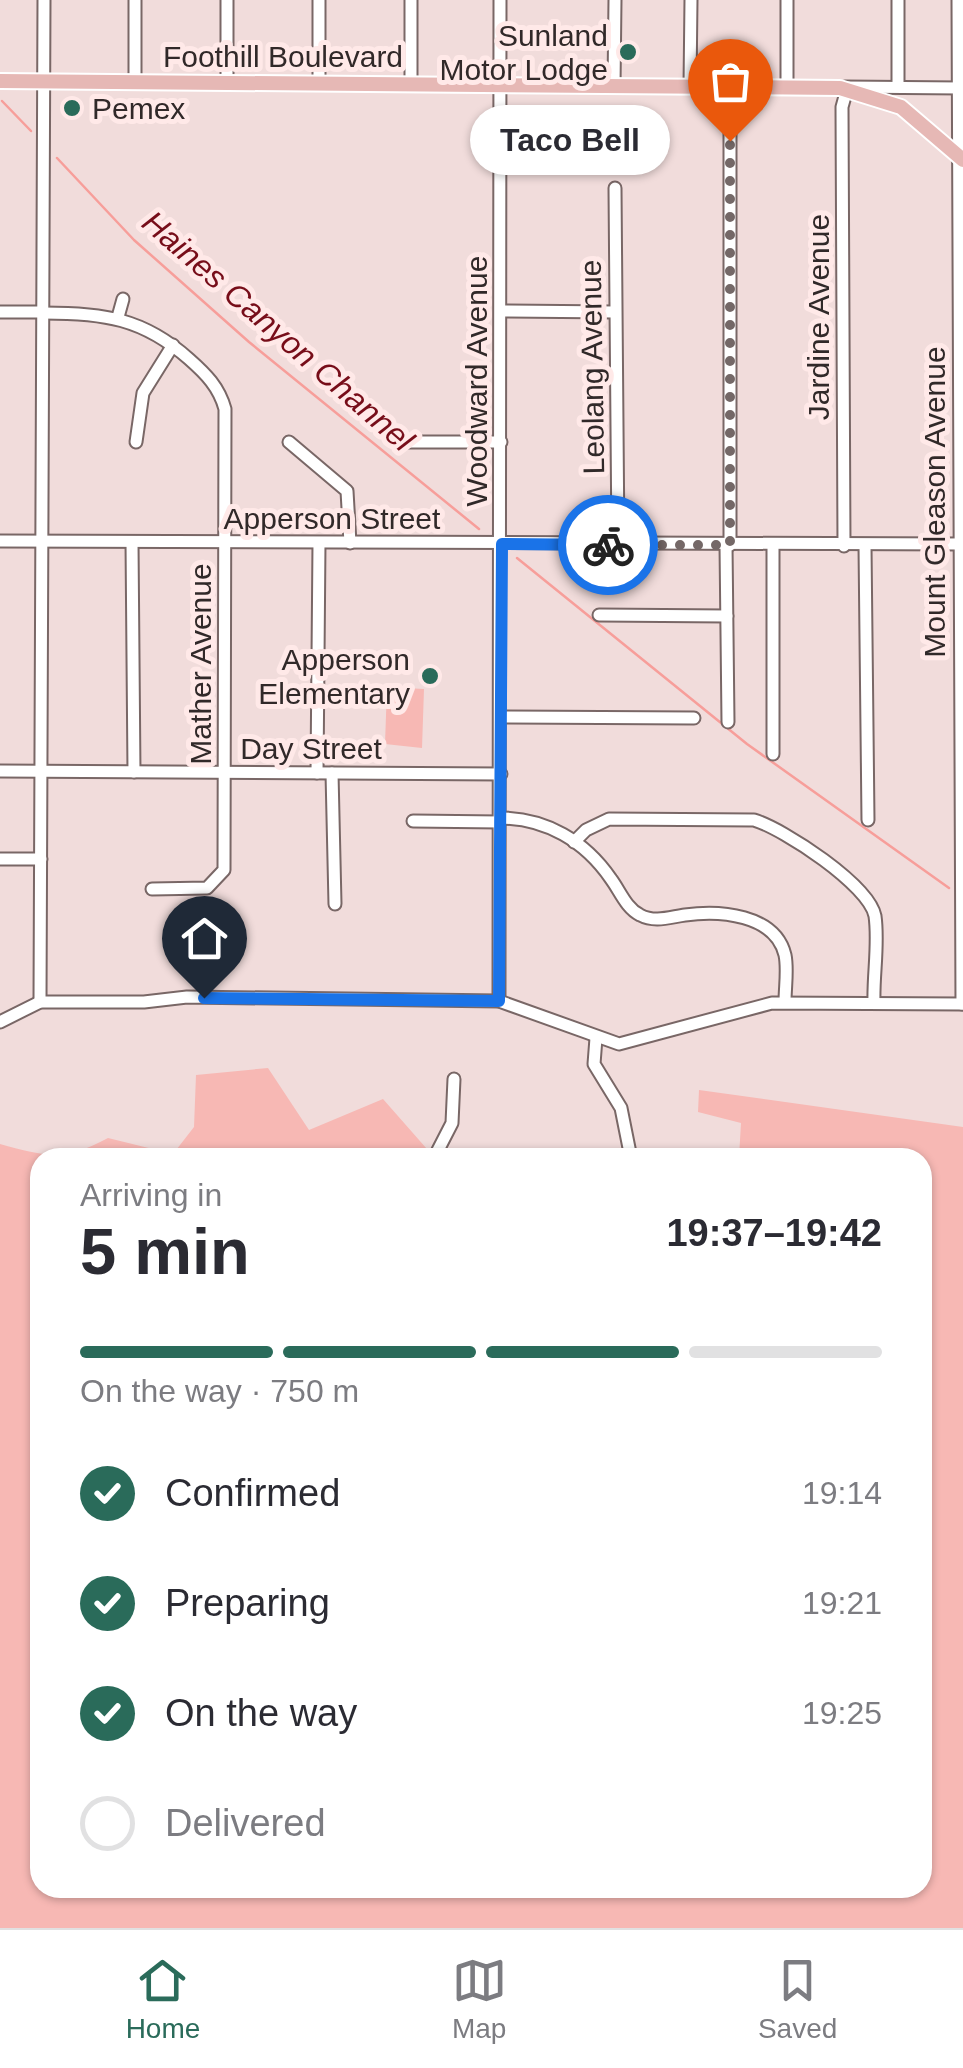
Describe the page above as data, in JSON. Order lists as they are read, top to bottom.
{
  "streets": {
    "main road": ["Foothill Boulevard"],
    "street": [
      "Jardine Avenue",
      "Leolang Avenue",
      "Woodward Avenue",
      "Mount Gleason Avenue",
      "Apperson Street",
      "Mather Avenue",
      "Day Street"
    ]
  },
  "crossings": [
    ["Foothill Boulevard", "Jardine Avenue"],
    ["Foothill Boulevard", "Woodward Avenue"],
    ["Foothill Boulevard", "Mount Gleason Avenue"],
    ["Jardine Avenue", "Apperson Street"],
    ["Leolang Avenue", "Apperson Street"],
    ["Woodward Avenue", "Apperson Street"],
    ["Woodward Avenue", "Day Street"],
    ["Mount Gleason Avenue", "Apperson Street"],
    ["Apperson Street", "Mather Avenue"],
    ["Mather Avenue", "Day Street"]
  ],
  "water": ["Haines Canyon Channel"],
  "places": [
    "Sunland Motor Lodge",
    "Pemex",
    "Taco Bell",
    "Apperson Elementary"
  ],
  "page": {
    "bubble": "Taco Bell",
    "heading": ["5 min", "Arriving in", "19:37–19:42"],
    "bar": "On the way · 750 m",
    "list": [
      ["Confirmed", "19:14"],
      ["Preparing", "19:21"],
      ["On the way", "19:25"],
      "Delivered"
    ],
    "tabs": ["Home", "Map", "Saved"]
  }
}
